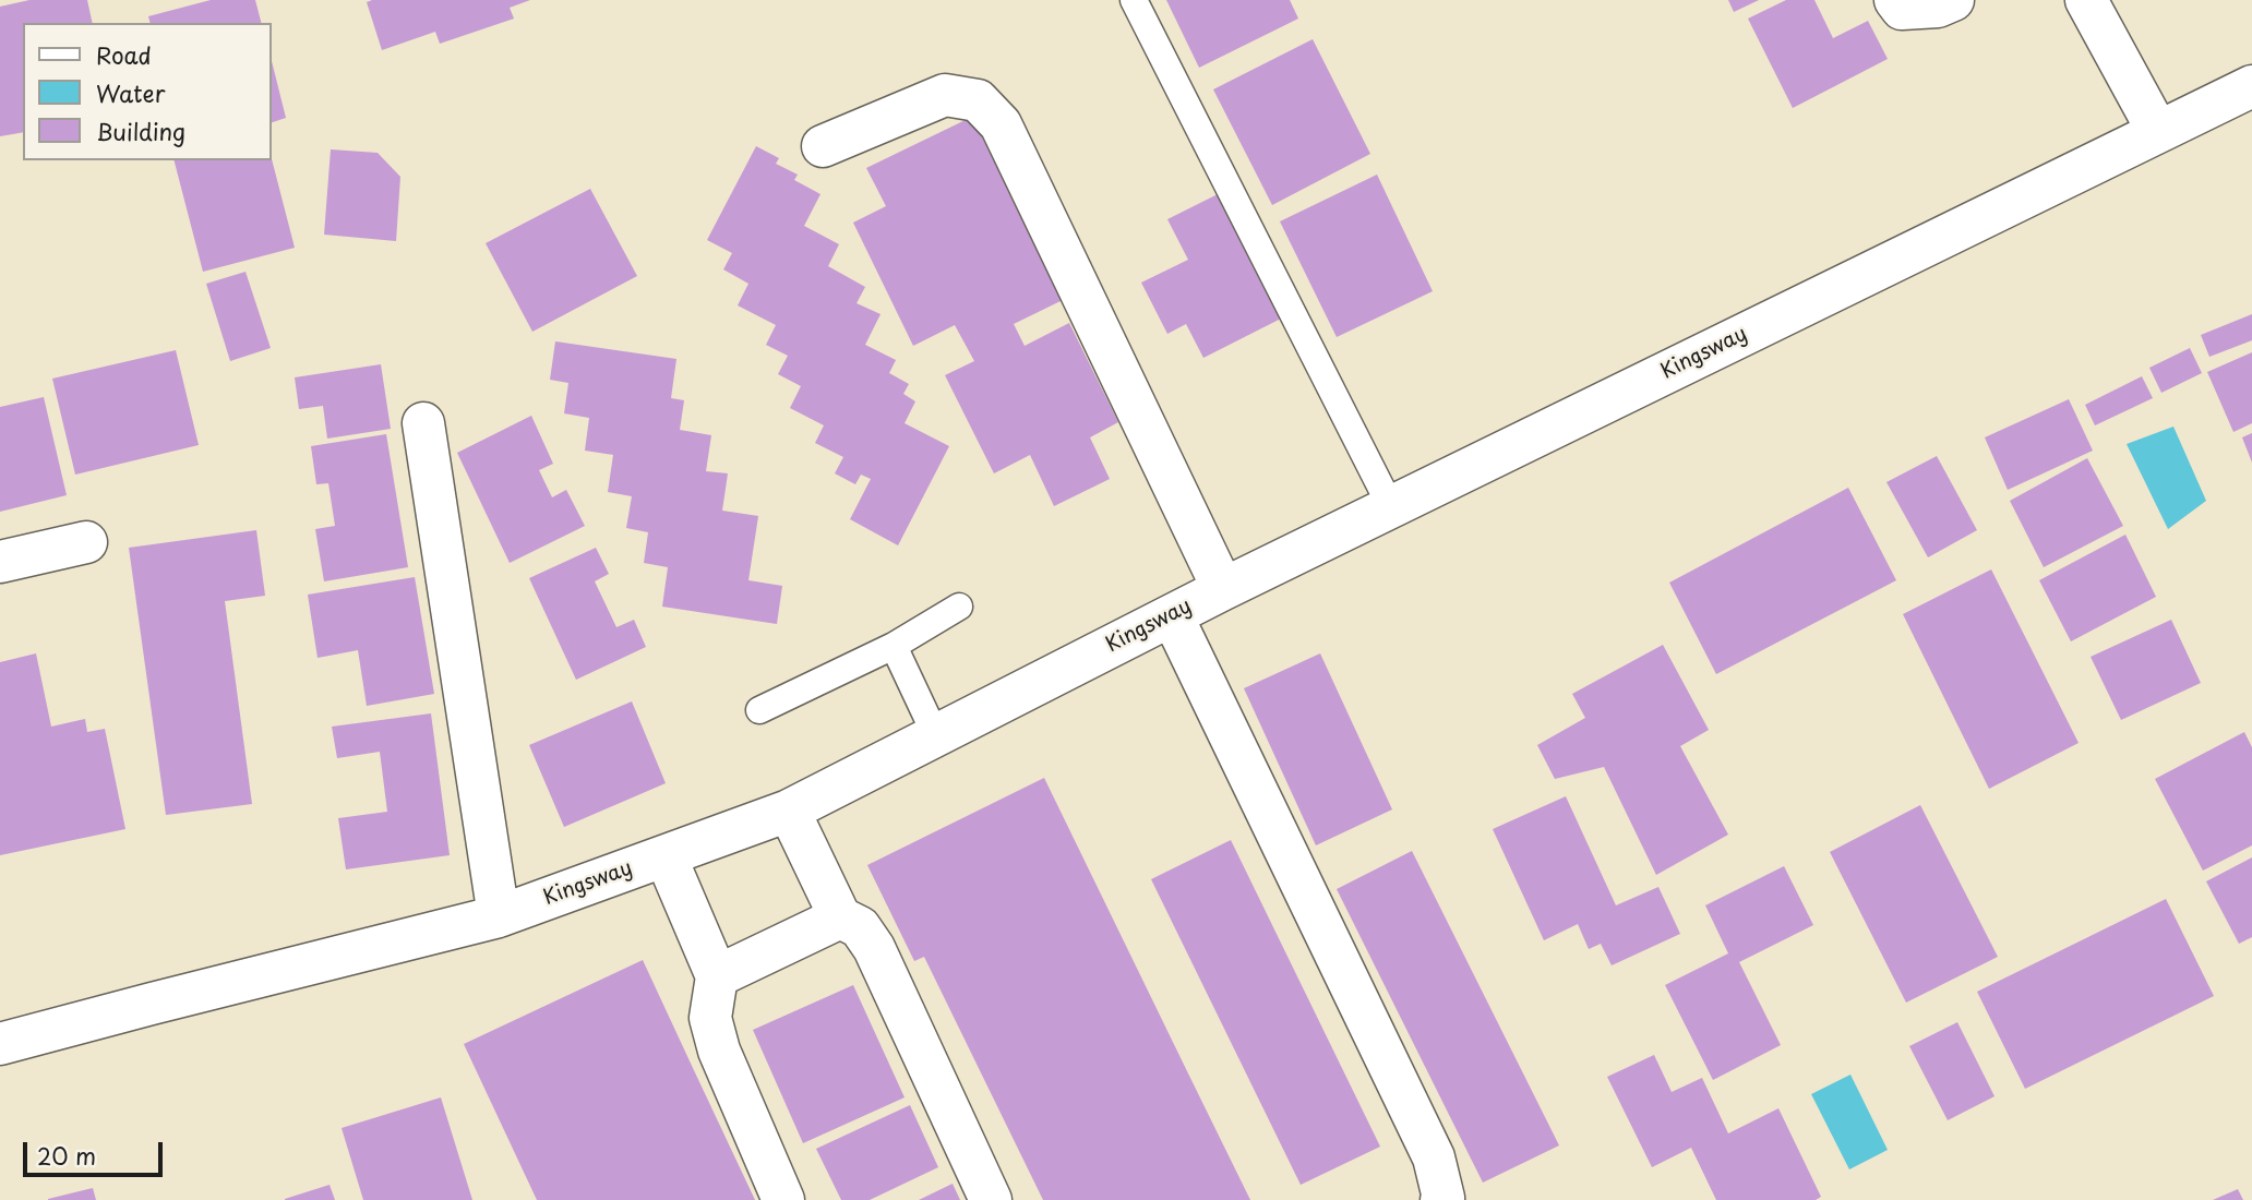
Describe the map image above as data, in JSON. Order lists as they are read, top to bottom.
{
  "streets": {
    "street": ["Kingsway"]
  },
  "legend": ["Road", "Water", "Building"],
  "scale_bar": "20 m"
}
